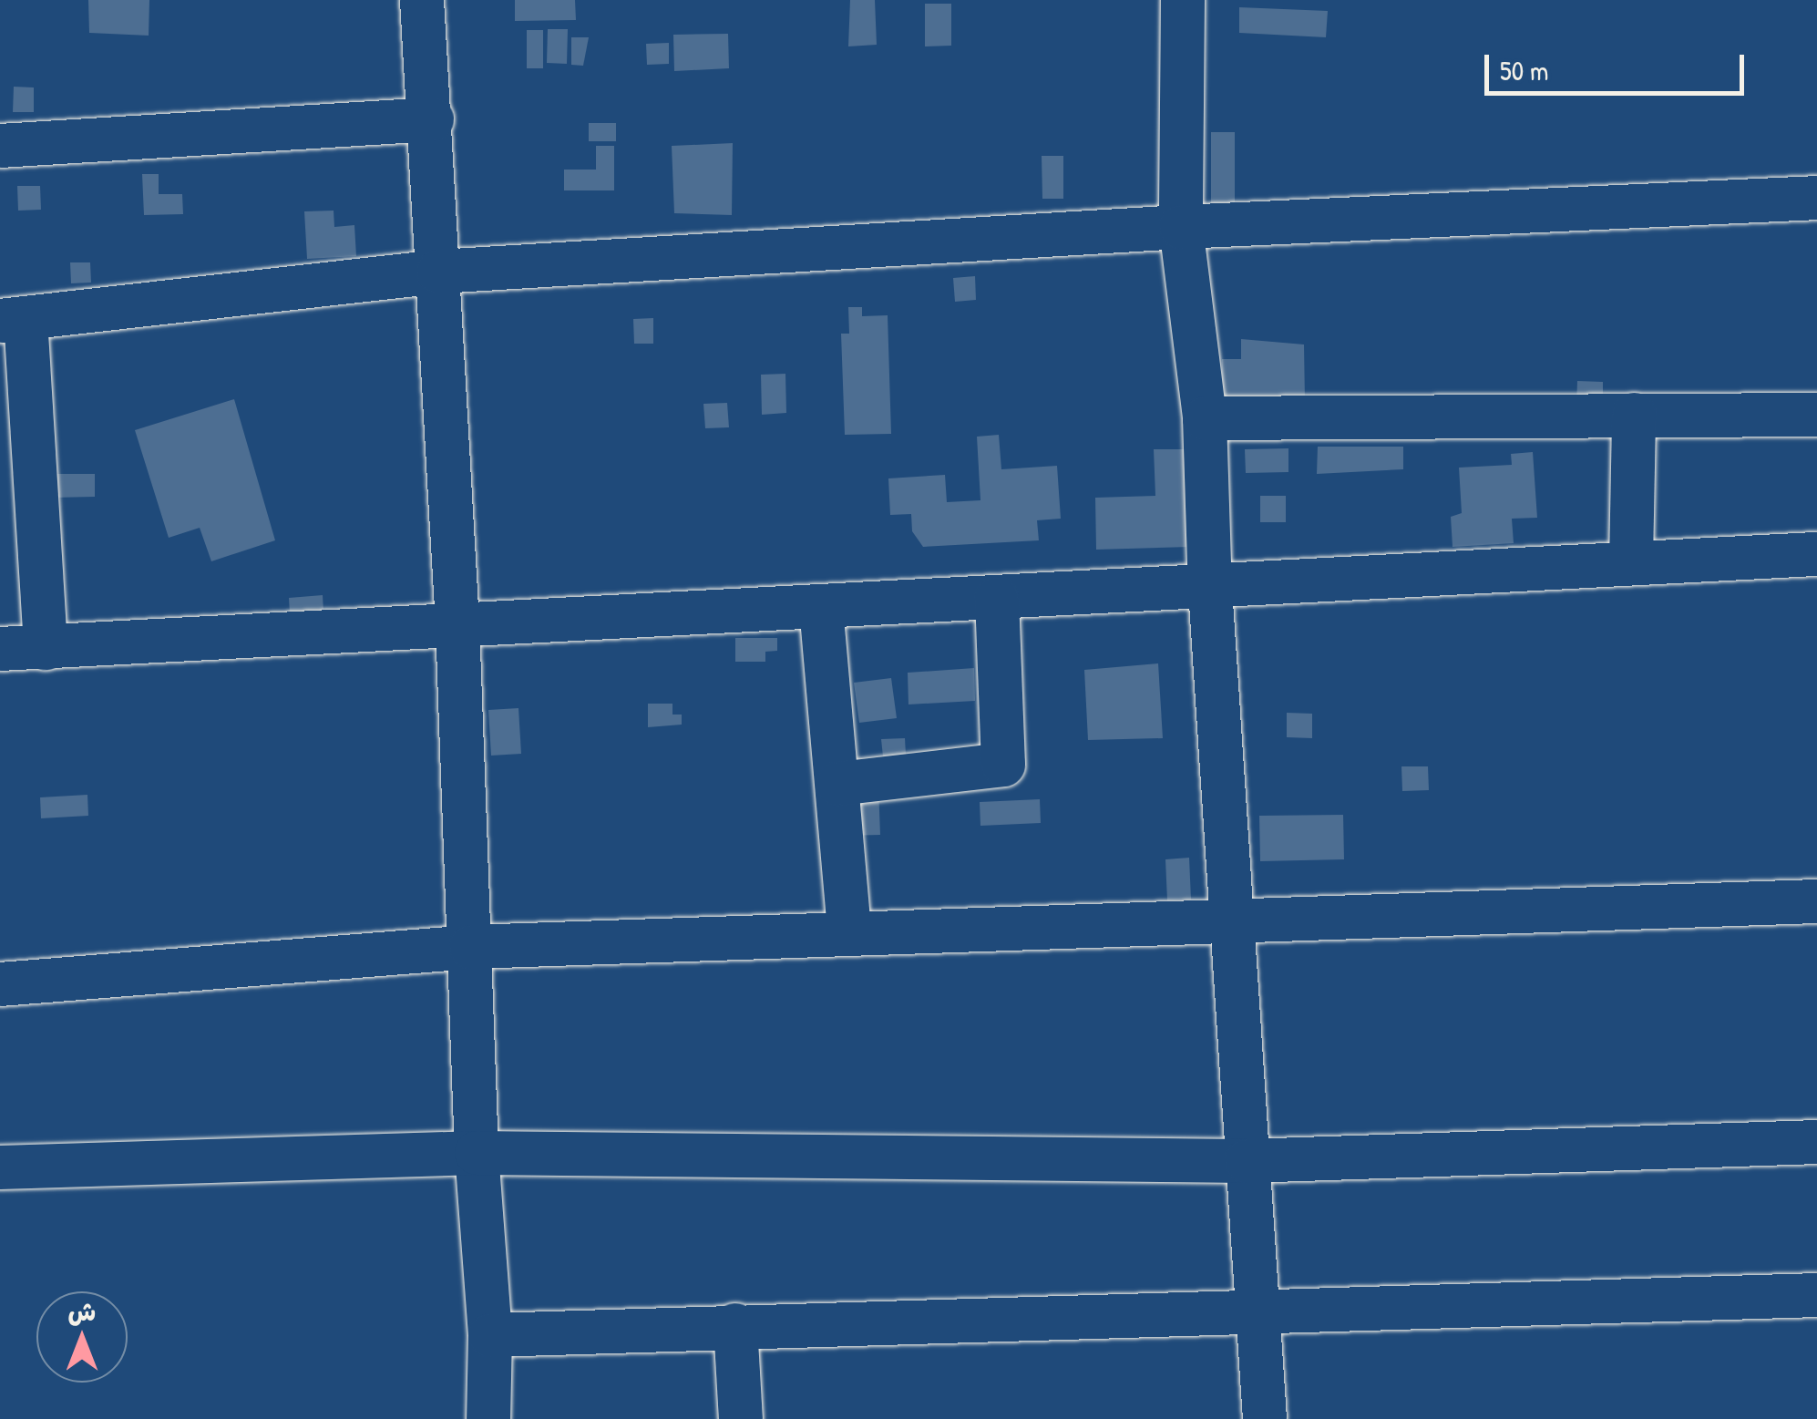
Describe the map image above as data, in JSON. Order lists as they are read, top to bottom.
{
  "scale_bar": "50 m",
  "north": "top"
}
